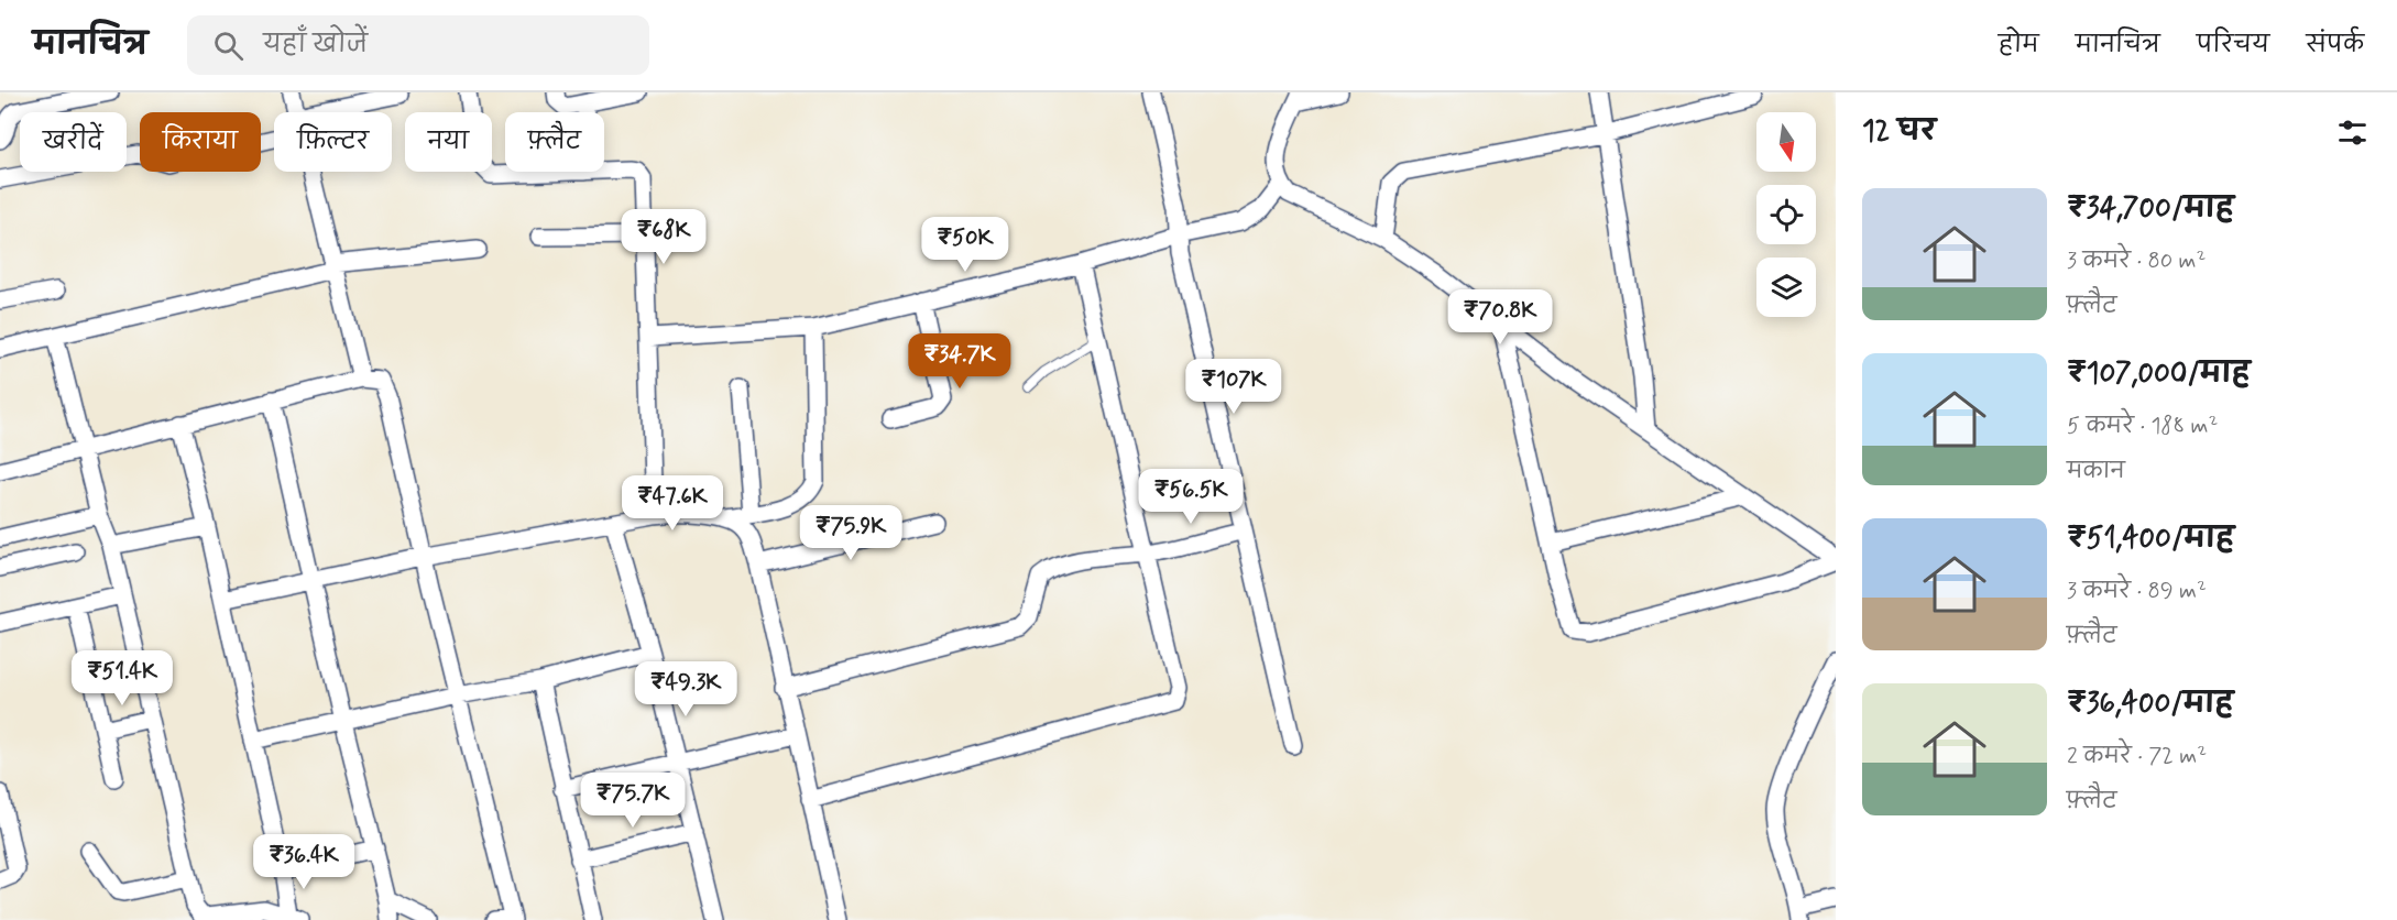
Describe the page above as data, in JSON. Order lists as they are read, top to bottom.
{
  "north": "bottom",
  "page": {
    "header": "मानचित्र",
    "search": "यहाँ खोजें",
    "nav": [
      "होम",
      "मानचित्र",
      "परिचय",
      "संपर्क"
    ],
    "heading": "12 घर",
    "chip": [
      "खरीदें",
      "किराया",
      "फ़िल्टर",
      "नया",
      "फ़्लैट"
    ],
    "list": [
      {
        "name": "₹34,700/माह",
        "note": "3 कमरे · 80 m² · फ़्लैट"
      },
      {
        "name": "₹107,000/माह",
        "note": "5 कमरे · 188 m² · मकान"
      },
      {
        "name": "₹51,400/माह",
        "note": "3 कमरे · 89 m² · फ़्लैट"
      },
      {
        "name": "₹36,400/माह",
        "note": "2 कमरे · 72 m² · फ़्लैट"
      }
    ],
    "price": [
      "₹68K",
      "₹50K",
      "₹70.8K",
      "₹34.7K",
      "₹107K",
      "₹56.5K",
      "₹47.6K",
      "₹75.9K",
      "₹51.4K",
      "₹49.3K",
      "₹75.7K",
      "₹36.4K"
    ]
  }
}
